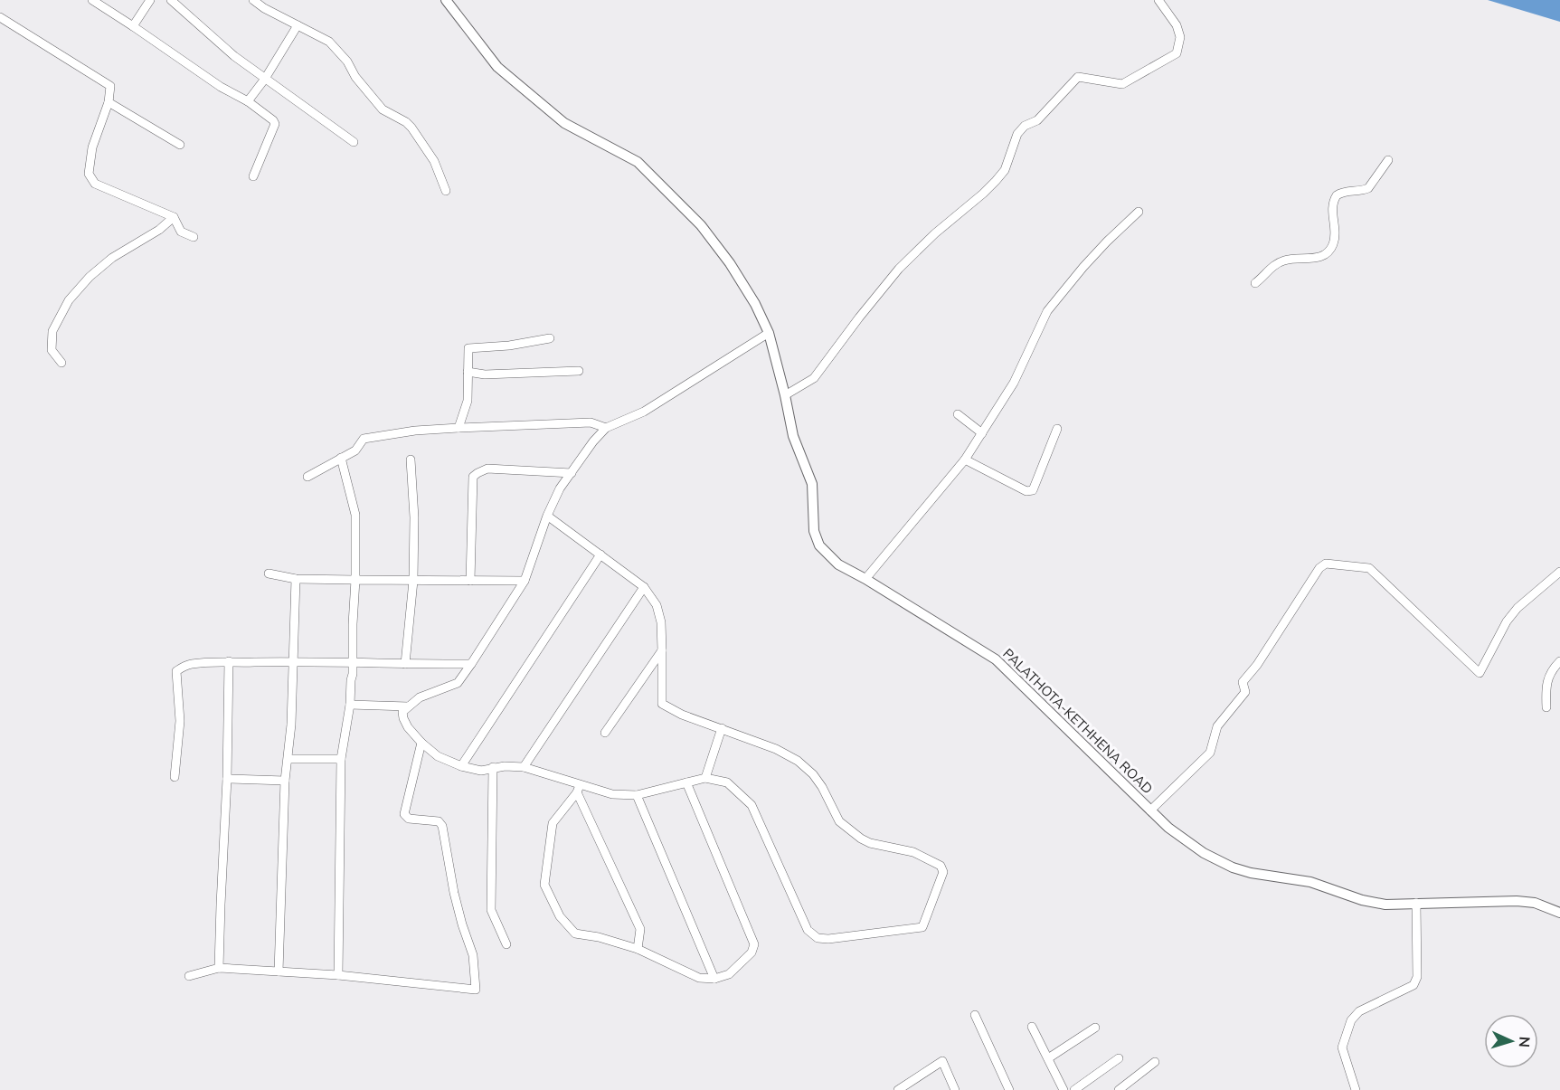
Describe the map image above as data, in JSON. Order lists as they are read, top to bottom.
{
  "streets": {
    "street": ["PALATHOTA-KETHHENA ROAD"]
  },
  "north": "right"
}
